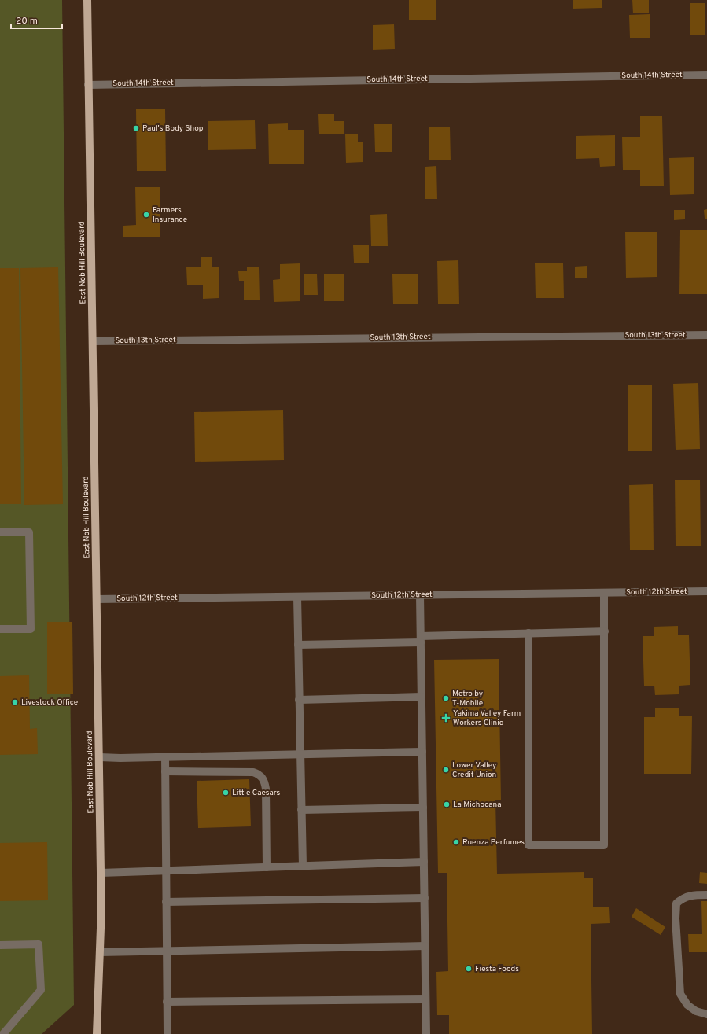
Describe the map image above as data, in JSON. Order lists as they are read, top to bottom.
{
  "streets": {
    "main road": ["East Nob Hill Boulevard"],
    "street": ["South 14th Street", "South 13th Street", "South 12th Street"]
  },
  "crossings": [
    ["South 14th Street", "East Nob Hill Boulevard"],
    ["East Nob Hill Boulevard", "South 13th Street"],
    ["East Nob Hill Boulevard", "South 12th Street"]
  ],
  "places": {
    "other": [
      "Paul's Body Shop",
      "Farmers Insurance",
      "Metro by T-Mobile",
      "Livestock Office",
      "Lower Valley Credit Union",
      "Little Caesars",
      "La Michocana",
      "Ruenza Perfumes",
      "Fiesta Foods"
    ],
    "health": ["Yakima Valley Farm Workers Clinic"]
  },
  "scale_bar": "20 m"
}
